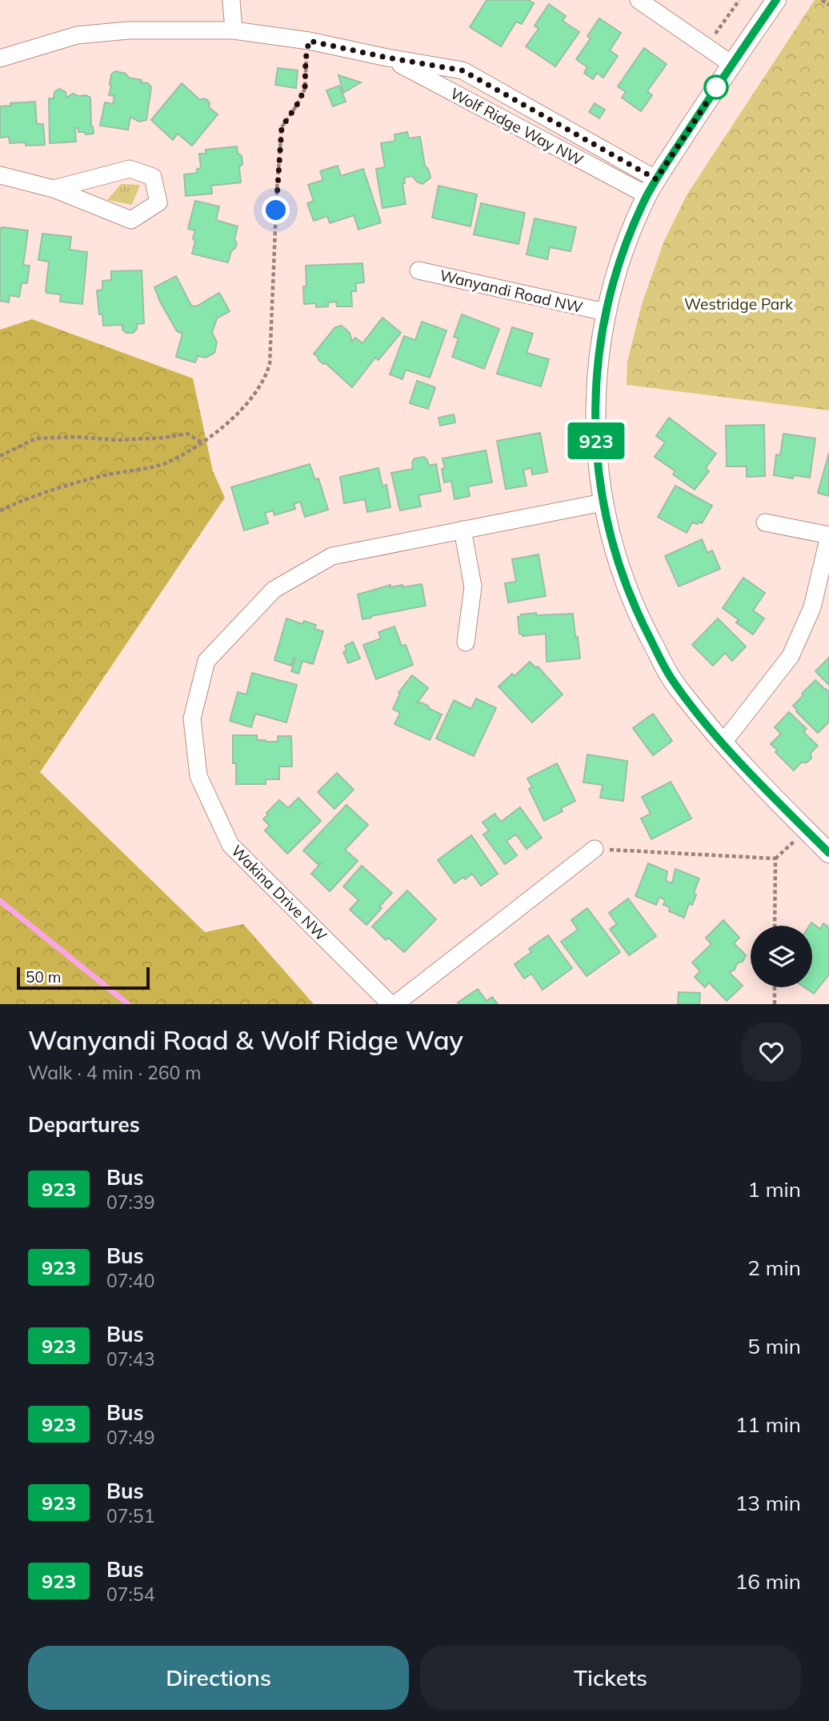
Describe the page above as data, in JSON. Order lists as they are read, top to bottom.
{
  "streets": {
    "street": ["Wolf Ridge Way NW", "Wanyandi Road NW", "Wakina Drive NW"]
  },
  "crossings": [
    ["Wolf Ridge Way NW", "Wanyandi Road NW"],
    ["Wanyandi Road NW", "Wakina Drive NW"]
  ],
  "parks": ["Westridge Park"],
  "lines": ["bus line 923"],
  "scale_bar": "50 m",
  "page": {
    "on_map": "923",
    "scale": "50 m",
    "heading": [
      ["Wanyandi Road & Wolf Ridge Way", "Walk · 4 min · 260 m"],
      "Departures"
    ],
    "list": [
      {
        "mark": "923",
        "name": "Bus",
        "note": "07:39",
        "value": "1 min"
      },
      {
        "mark": "923",
        "name": "Bus",
        "note": "07:40",
        "value": "2 min"
      },
      {
        "mark": "923",
        "name": "Bus",
        "note": "07:43",
        "value": "5 min"
      },
      {
        "mark": "923",
        "name": "Bus",
        "note": "07:49",
        "value": "11 min"
      },
      {
        "mark": "923",
        "name": "Bus",
        "note": "07:51",
        "value": "13 min"
      },
      {
        "mark": "923",
        "name": "Bus",
        "note": "07:54",
        "value": "16 min"
      }
    ],
    "buttons": ["Directions", "Tickets"]
  }
}
